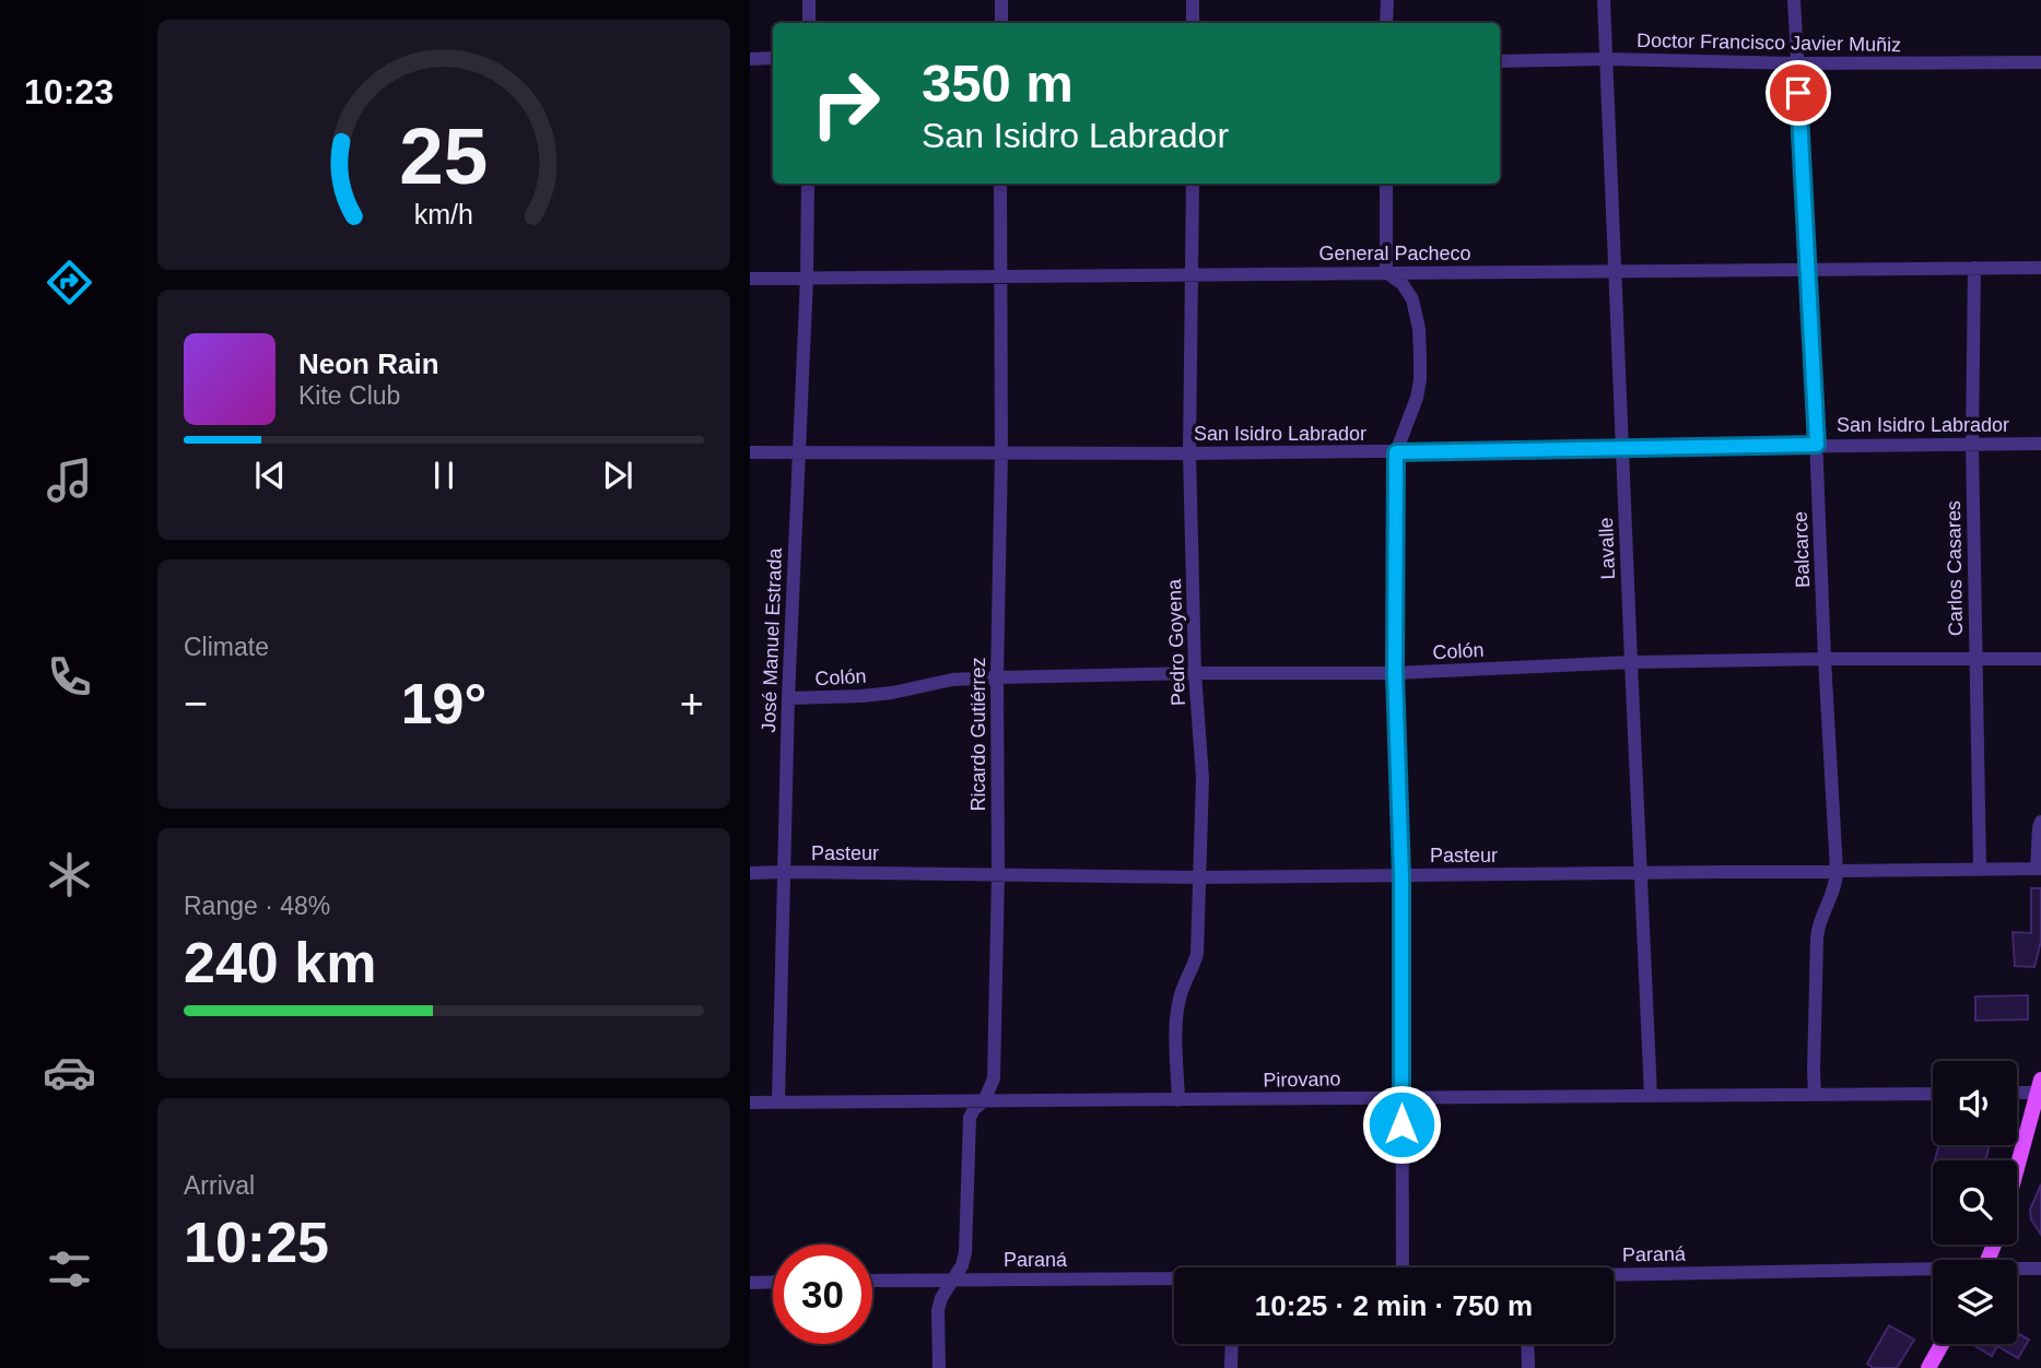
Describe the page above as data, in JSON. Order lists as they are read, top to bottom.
{
  "streets": {
    "street": [
      "Doctor Francisco Javier Muñiz",
      "General Pacheco",
      "San Isidro Labrador",
      "Lavalle",
      "Balcarce",
      "Carlos Casares",
      "José Manuel Estrada",
      "Pedro Goyena",
      "Colón",
      "Ricardo Gutiérrez",
      "Pasteur",
      "Pirovano",
      "Paraná"
    ]
  },
  "crossings": [
    ["Doctor Francisco Javier Muñiz", "Lavalle"],
    ["Doctor Francisco Javier Muñiz", "Balcarce"],
    ["General Pacheco", "Lavalle"],
    ["General Pacheco", "Balcarce"],
    ["General Pacheco", "Carlos Casares"],
    ["General Pacheco", "José Manuel Estrada"],
    ["General Pacheco", "Pedro Goyena"],
    ["General Pacheco", "Ricardo Gutiérrez"],
    ["San Isidro Labrador", "Lavalle"],
    ["San Isidro Labrador", "Balcarce"],
    ["San Isidro Labrador", "Carlos Casares"],
    ["San Isidro Labrador", "José Manuel Estrada"],
    ["San Isidro Labrador", "Pedro Goyena"],
    ["San Isidro Labrador", "Ricardo Gutiérrez"],
    ["Lavalle", "Colón"],
    ["Lavalle", "Pasteur"],
    ["Lavalle", "Pirovano"],
    ["Balcarce", "Colón"],
    ["Balcarce", "Pasteur"],
    ["Balcarce", "Pirovano"],
    ["Carlos Casares", "Colón"],
    ["Carlos Casares", "Pasteur"],
    ["José Manuel Estrada", "Colón"],
    ["José Manuel Estrada", "Pasteur"],
    ["José Manuel Estrada", "Pirovano"],
    ["Pedro Goyena", "Colón"],
    ["Pedro Goyena", "Pasteur"],
    ["Pedro Goyena", "Pirovano"],
    ["Colón", "Ricardo Gutiérrez"],
    ["Ricardo Gutiérrez", "Pasteur"],
    ["Ricardo Gutiérrez", "Pirovano"],
    ["Ricardo Gutiérrez", "Paraná"]
  ],
  "page": {
    "tabs": "10:23",
    "turn": ["350 m", "San Isidro Labrador"],
    "song": ["Neon Rain", "Kite Club"],
    "tile": [
      "Climate",
      ["Range · 48%", "240 km"],
      ["Arrival", "10:25"]
    ],
    "heat": ["−", "19°", "+"],
    "limit": "30",
    "trip": "10:25 · 2 min · 750 m",
    "gauge": ["25", "km/h"]
  }
}
